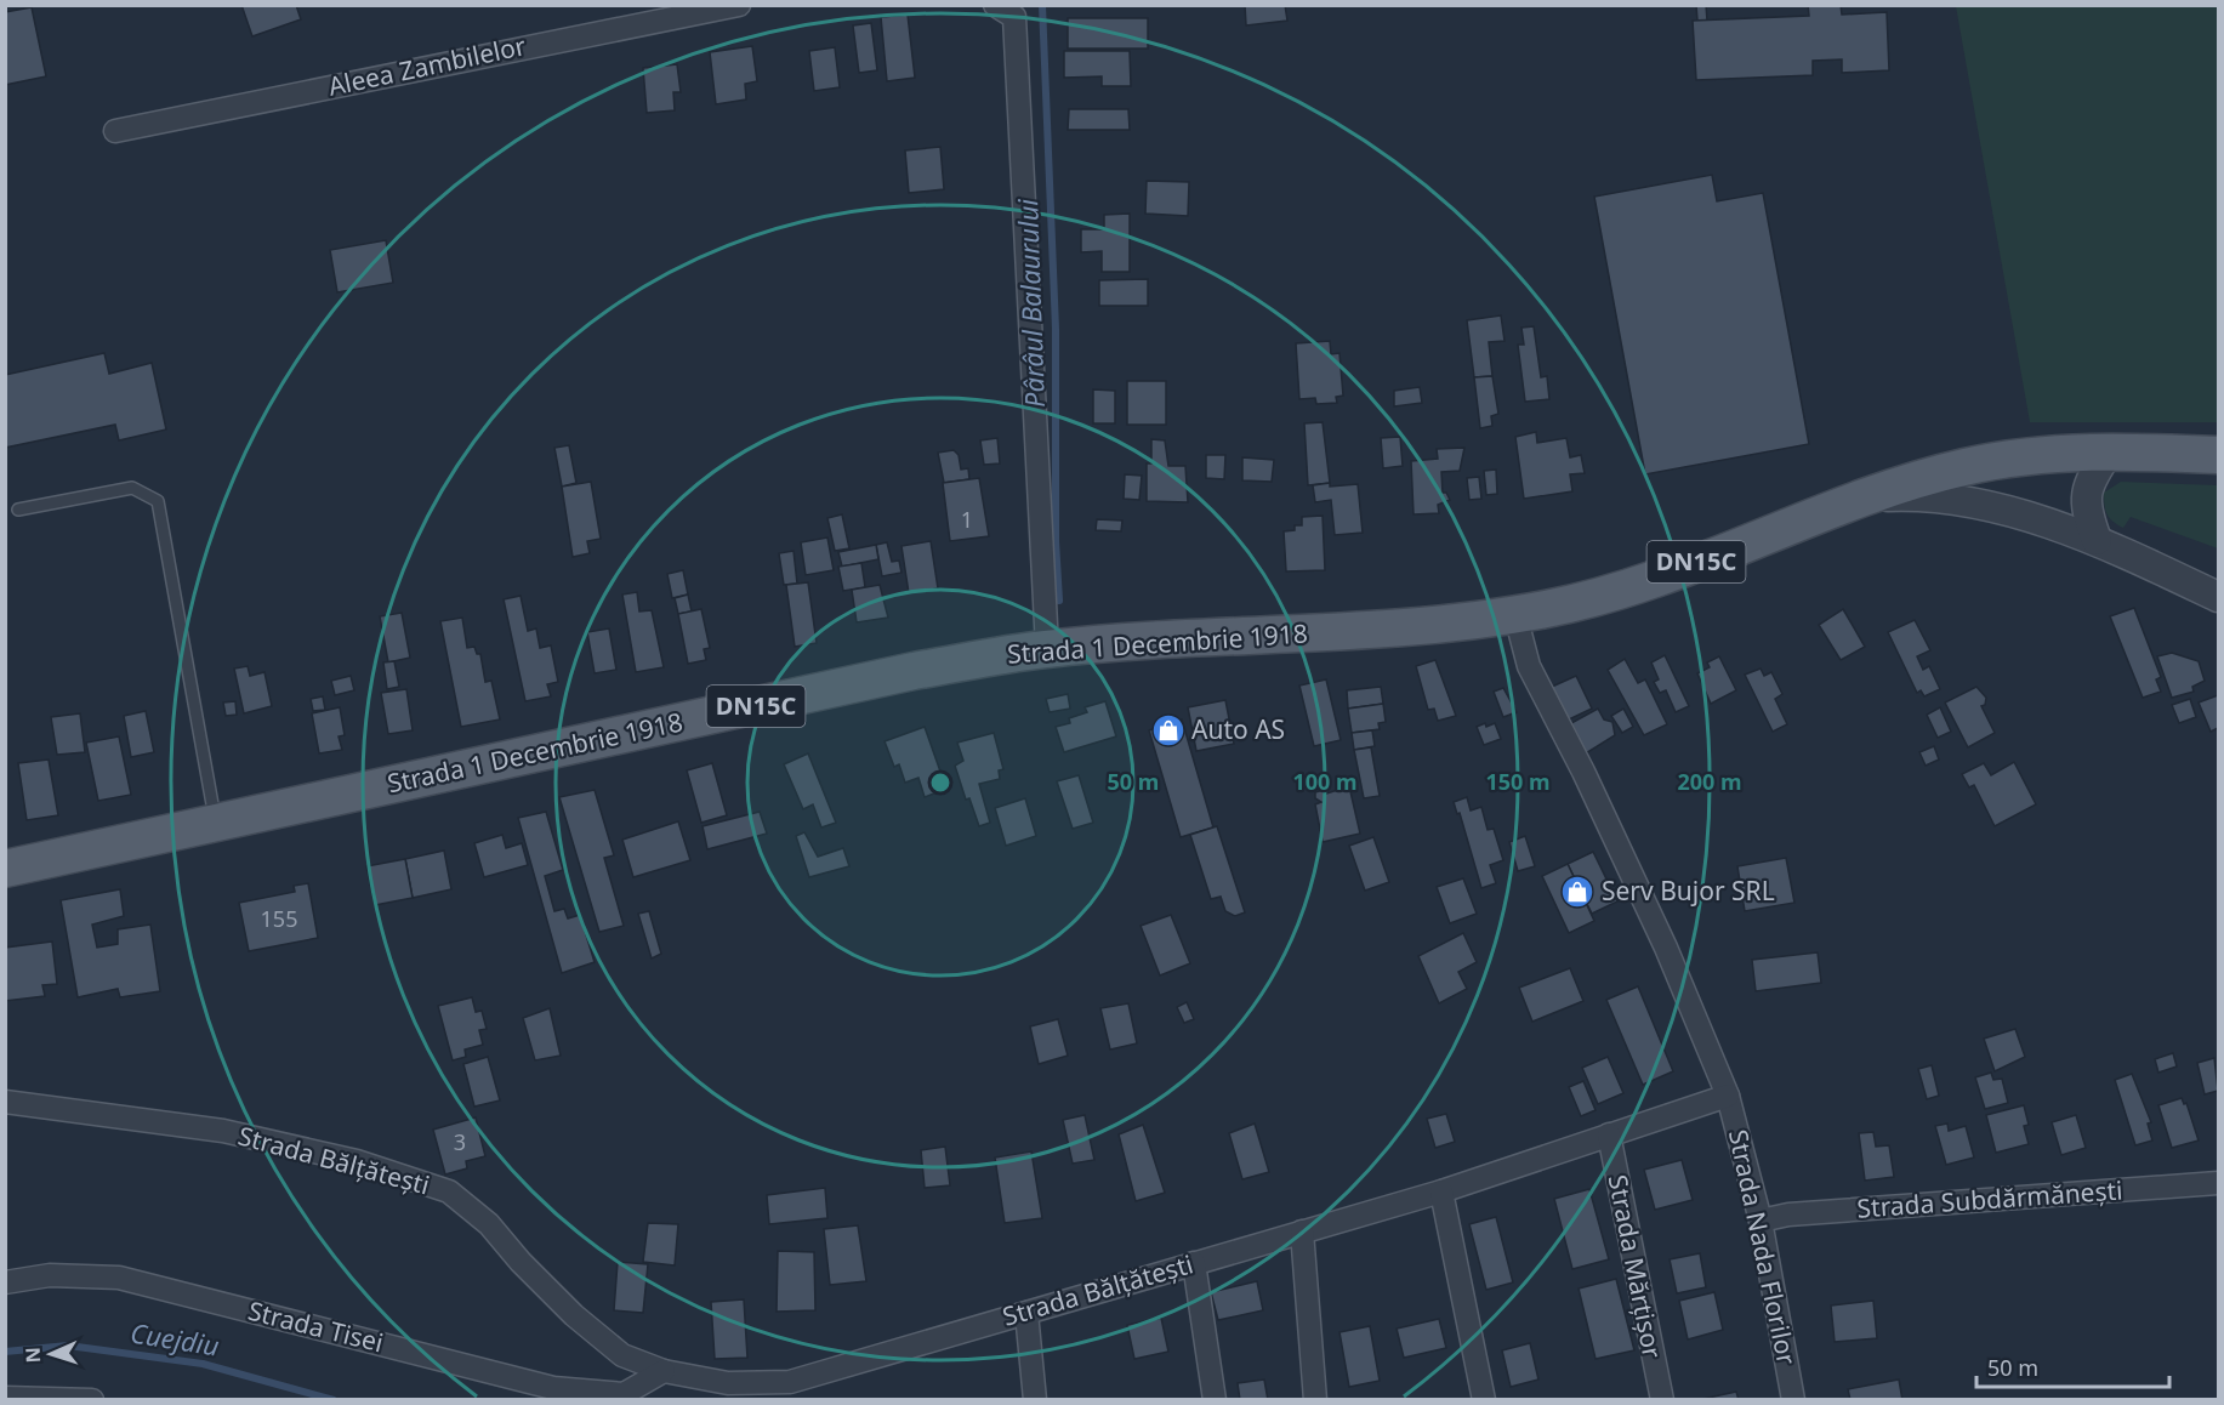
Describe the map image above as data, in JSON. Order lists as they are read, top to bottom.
{
  "streets": {
    "main road": ["DN15C", "Strada 1 Decembrie 1918"],
    "street": [
      "Aleea Zambilelor",
      "Strada Bălțătești",
      "Strada Subdărmănești",
      "Strada Nada Florilor",
      "Strada Mărțișor",
      "Strada Tisei"
    ]
  },
  "crossings": [
    ["Strada Bălțătești", "Strada Nada Florilor"],
    ["Strada Bălțătești", "Strada Mărțișor"],
    ["Strada Bălțătești", "Strada Tisei"],
    ["Strada Subdărmănești", "Strada Nada Florilor"]
  ],
  "water": ["Pârâul Balaurului", "Cuejdiu"],
  "places": {
    "shop": ["Auto AS", "Serv Bujor SRL"]
  },
  "house_numbers": ["1", "155", "3"],
  "scale_bar": "50 m",
  "north": "left",
  "rings": [
    "50 m",
    "100 m",
    "150 m",
    "200 m"
  ]
}
